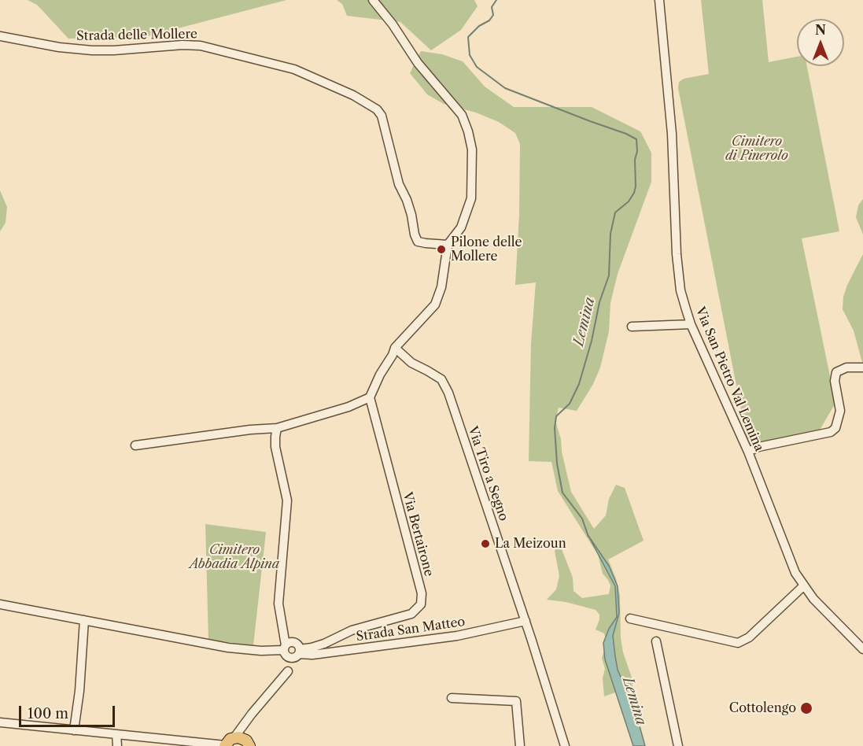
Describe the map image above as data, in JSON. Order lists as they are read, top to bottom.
{
  "streets": {
    "street": [
      "Strada delle Mollere",
      "Via San Pietro Val Lemina",
      "Via Tiro a Segno",
      "Via Bertairone",
      "Strada San Matteo"
    ]
  },
  "crossings": [
    ["Via Tiro a Segno", "Strada San Matteo"],
    ["Via Bertairone", "Strada San Matteo"]
  ],
  "water": ["Lemina"],
  "parks": ["Cimitero di Pinerolo", "Cimitero Abbadia Alpina"],
  "places": ["Pilone delle Mollere", "La Meizoun", "Cottolengo"],
  "scale_bar": "100 m",
  "north": "top"
}
